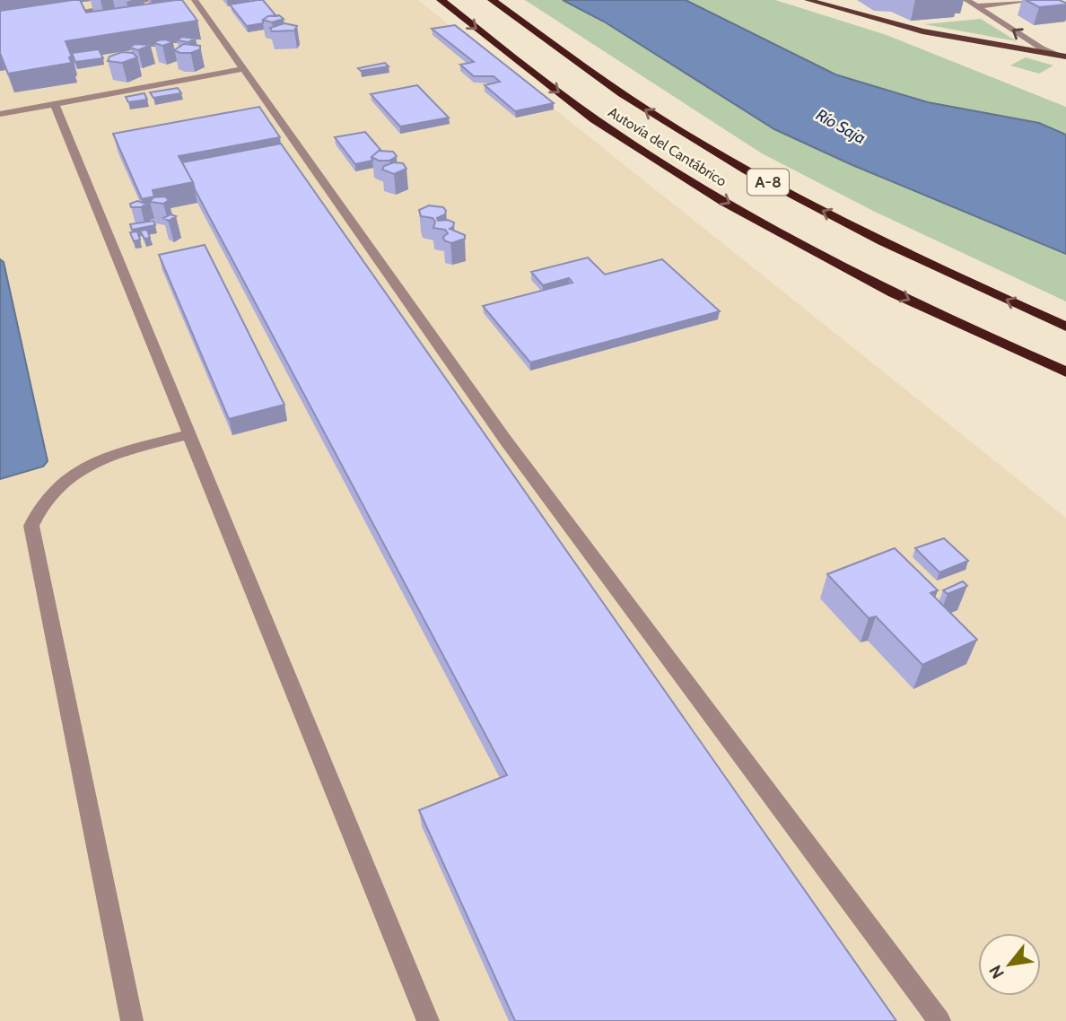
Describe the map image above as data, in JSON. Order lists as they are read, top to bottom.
{
  "streets": {
    "highway": ["Autovía del Cantábrico", "A-8"]
  },
  "water": ["Río Saja"],
  "north": "bottom left"
}
